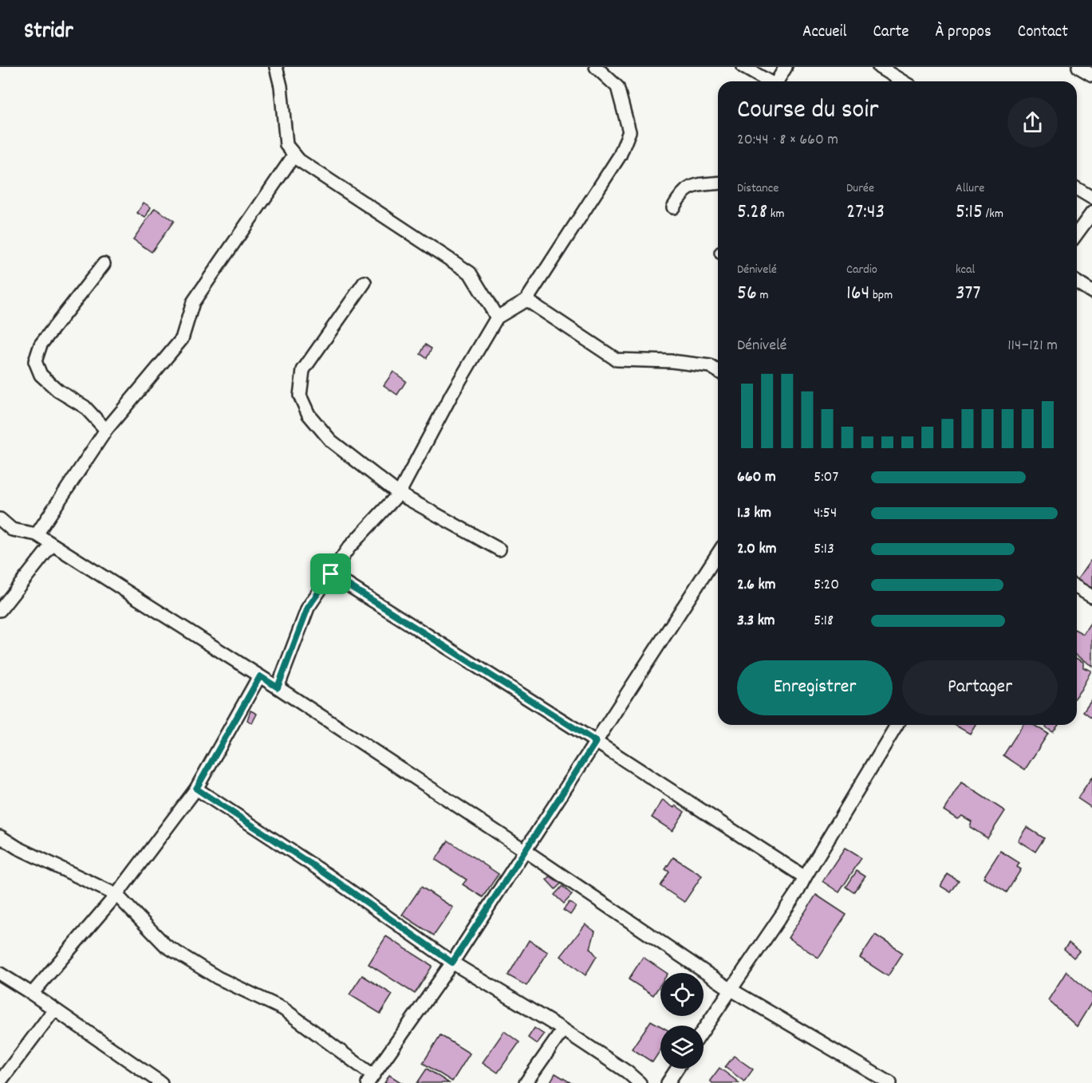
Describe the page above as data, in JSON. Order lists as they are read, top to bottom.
{
  "page": {
    "header": "Stridr",
    "nav": [
      "Accueil",
      "Carte",
      "À propos",
      "Contact"
    ],
    "heading": ["Course du soir", "20:44 · 8 × 660 m"],
    "stats": [
      ["Distance", "5.28 km"],
      ["Durée", "27:43"],
      ["Allure", "5:15 /km"],
      ["Dénivelé", "56 m"],
      ["Cardio", "164 bpm"],
      ["kcal", "377"]
    ],
    "chart": ["Dénivelé", "114–121 m"],
    "list": [
      {
        "name": "660 m",
        "note": "5:07"
      },
      {
        "name": "1.3 km",
        "note": "4:54"
      },
      {
        "name": "2.0 km",
        "note": "5:13"
      },
      {
        "name": "2.6 km",
        "note": "5:20"
      },
      {
        "name": "3.3 km",
        "note": "5:18"
      }
    ],
    "buttons": ["Enregistrer", "Partager"]
  }
}
